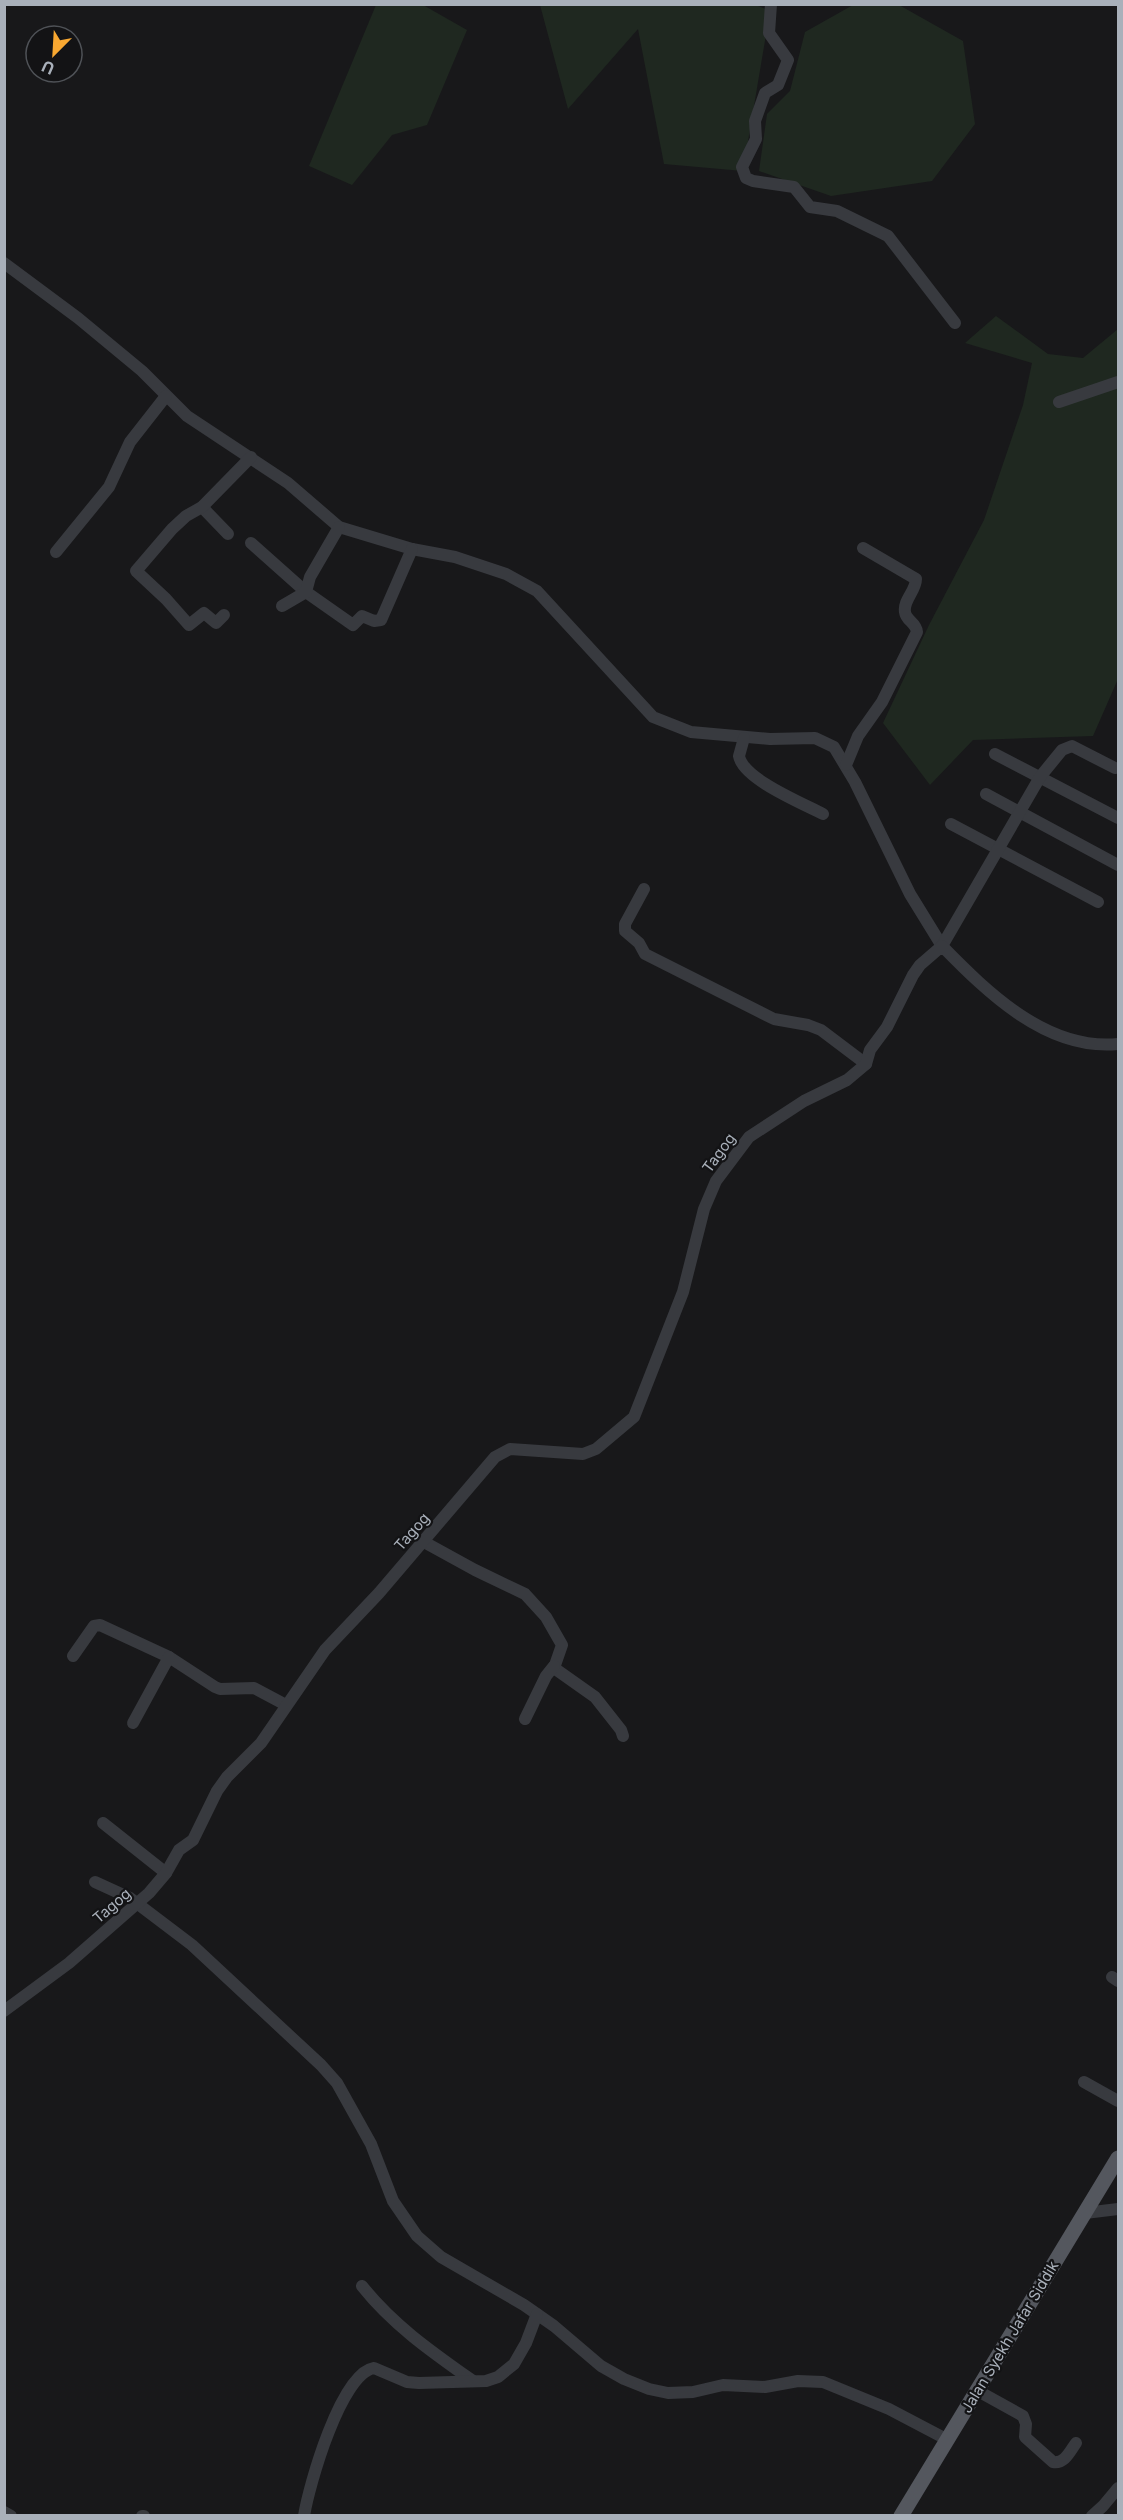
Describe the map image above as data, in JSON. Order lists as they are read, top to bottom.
{
  "streets": {
    "main road": ["Jalan Syekh Jafar Siddik"],
    "street": ["Tagog"]
  },
  "north": "bottom left"
}
